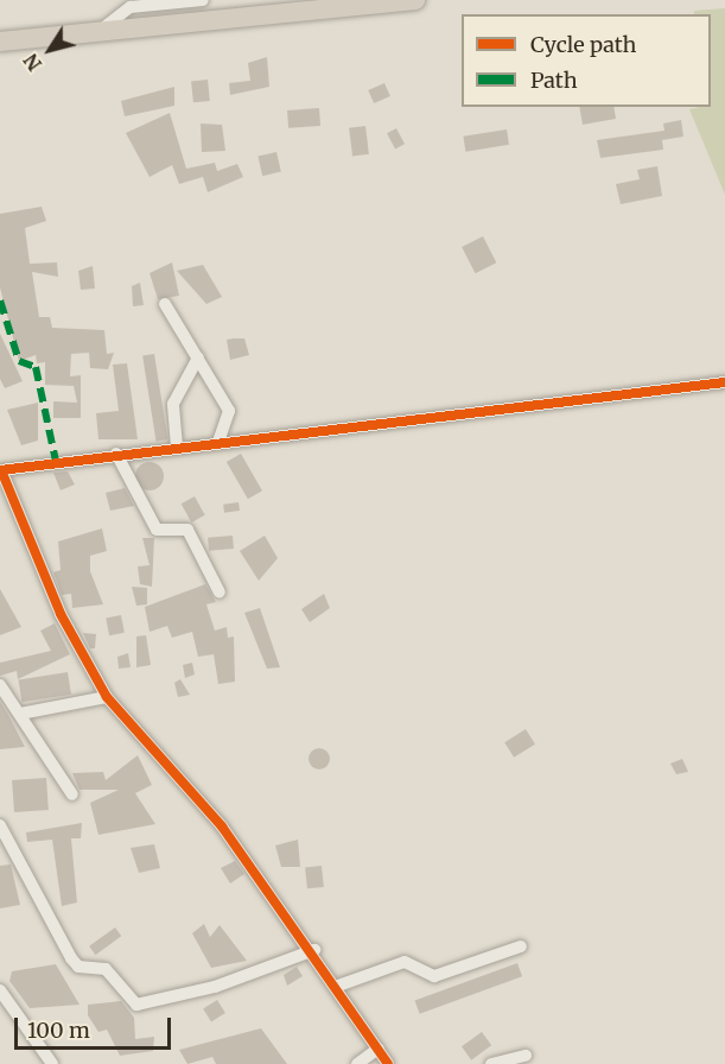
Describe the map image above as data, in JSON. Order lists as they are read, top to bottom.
{
  "legend": ["Cycle path", "Path"],
  "scale_bar": "100 m",
  "north": "bottom left"
}
